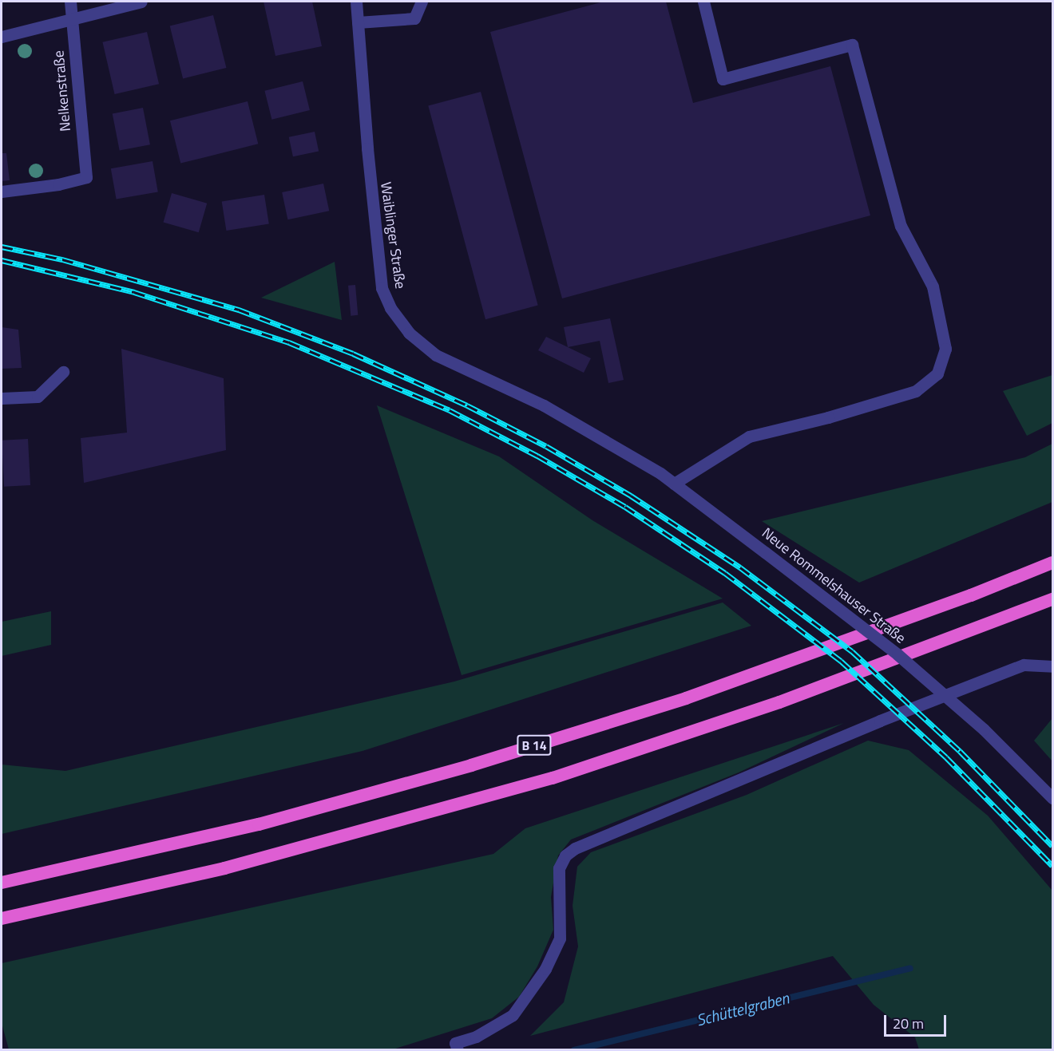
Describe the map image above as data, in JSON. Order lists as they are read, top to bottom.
{
  "streets": {
    "highway": ["B 14"],
    "street": ["Nelkenstraße", "Waiblinger Straße", "Neue Rommelshauser Straße"]
  },
  "crossings": [
    ["Waiblinger Straße", "Neue Rommelshauser Straße"]
  ],
  "water": ["Schüttelgraben"],
  "scale_bar": "20 m"
}
